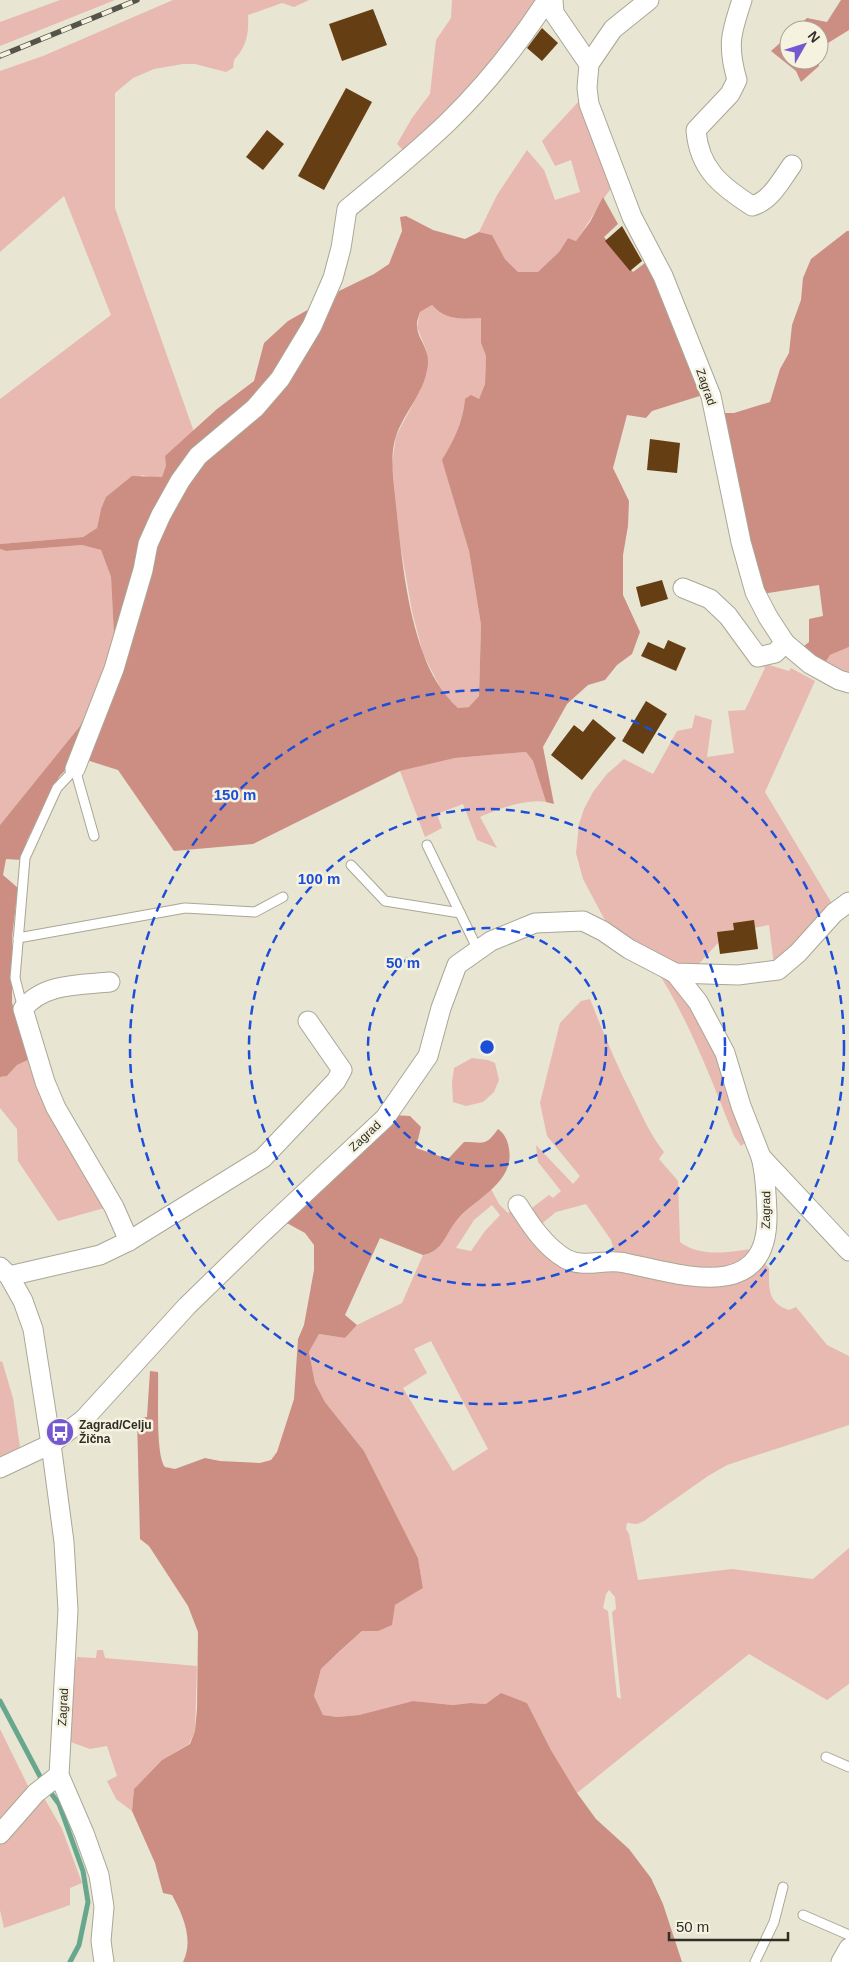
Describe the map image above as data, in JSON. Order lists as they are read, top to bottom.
{
  "streets": {
    "street": ["Zagrad"]
  },
  "places": {
    "bus stop": ["Zagrad/Celju Žična"]
  },
  "scale_bar": "50 m",
  "north": "top right",
  "rings": ["150 m", "100 m", "50 m"]
}
